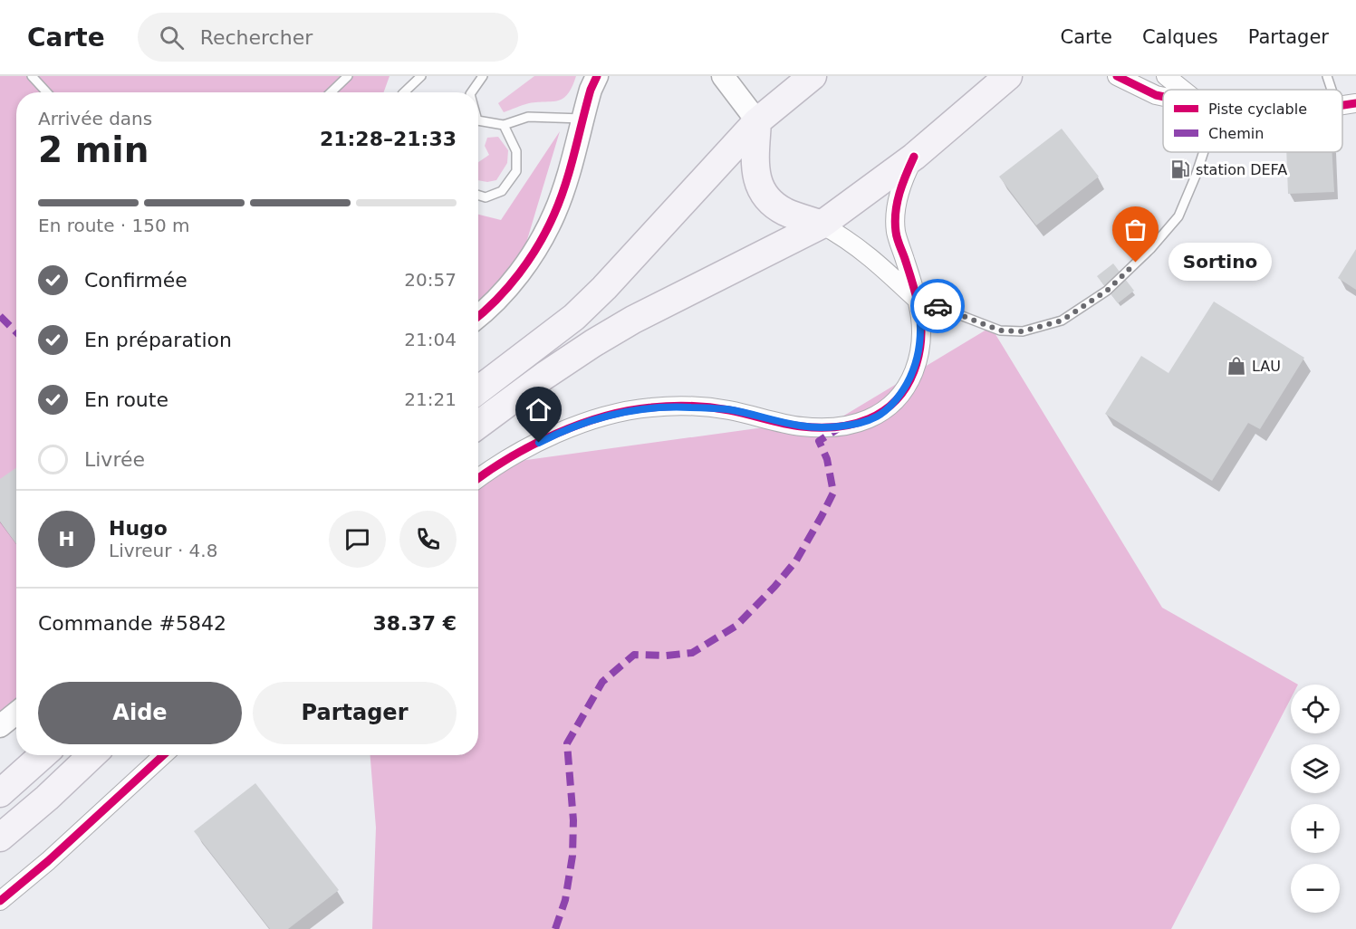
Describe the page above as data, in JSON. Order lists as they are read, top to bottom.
{
  "places": {
    "fuel station": ["station DEFA"],
    "other": ["Sortino"],
    "shop": ["LAU"]
  },
  "legend": ["Piste cyclable", "Chemin"],
  "page": {
    "header": "Carte",
    "search": "Rechercher",
    "nav": ["Carte", "Calques", "Partager"],
    "heading": ["2 min", "Arrivée dans", "21:28–21:33"],
    "panel": [
      "Hugo",
      "Livreur · 4.8",
      "Commande #5842",
      "38.37 €"
    ],
    "bar": "En route · 150 m",
    "bubble": "Sortino",
    "list": [
      ["Confirmée", "20:57"],
      ["En préparation", "21:04"],
      ["En route", "21:21"],
      "Livrée"
    ],
    "round": "H",
    "buttons": ["Aide", "Partager"],
    "map_buttons": ["+", "−"]
  }
}
